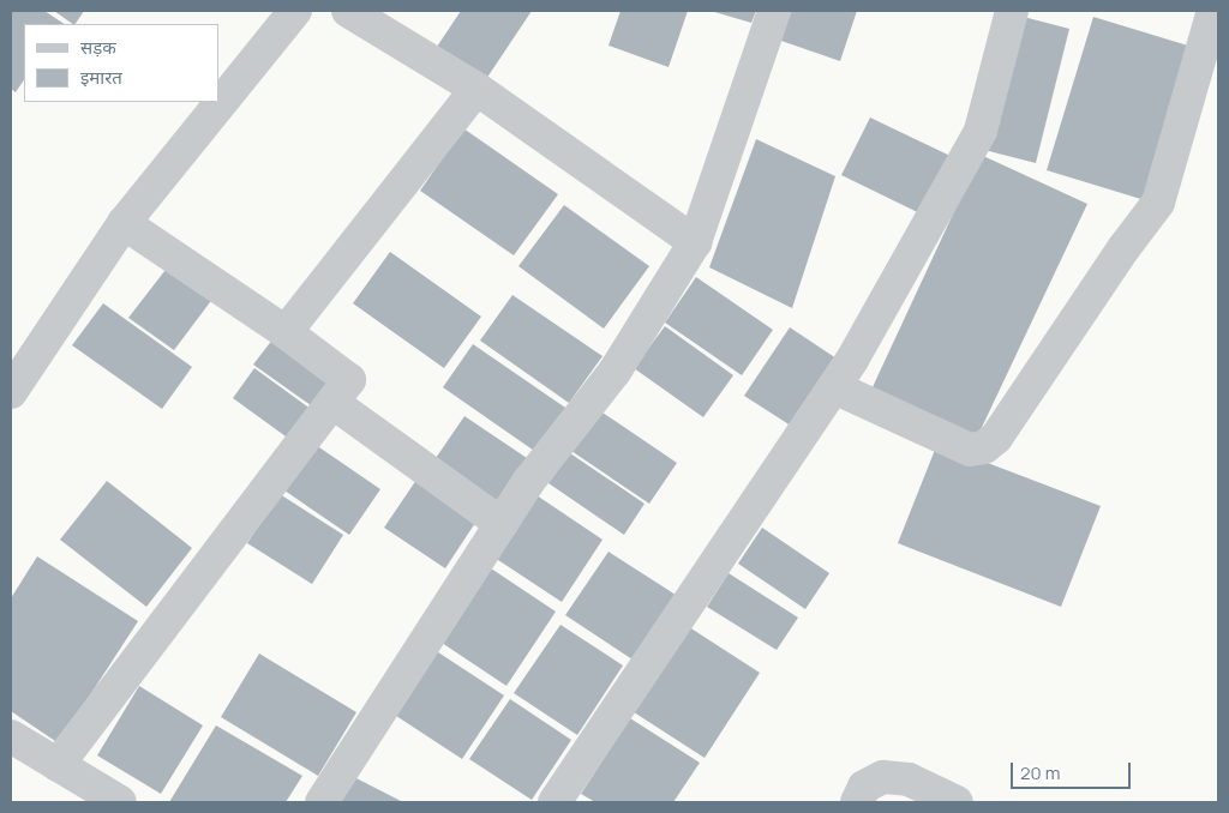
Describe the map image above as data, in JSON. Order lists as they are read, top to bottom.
{
  "legend": ["सड़क", "इमारत"],
  "scale_bar": "20 m"
}
